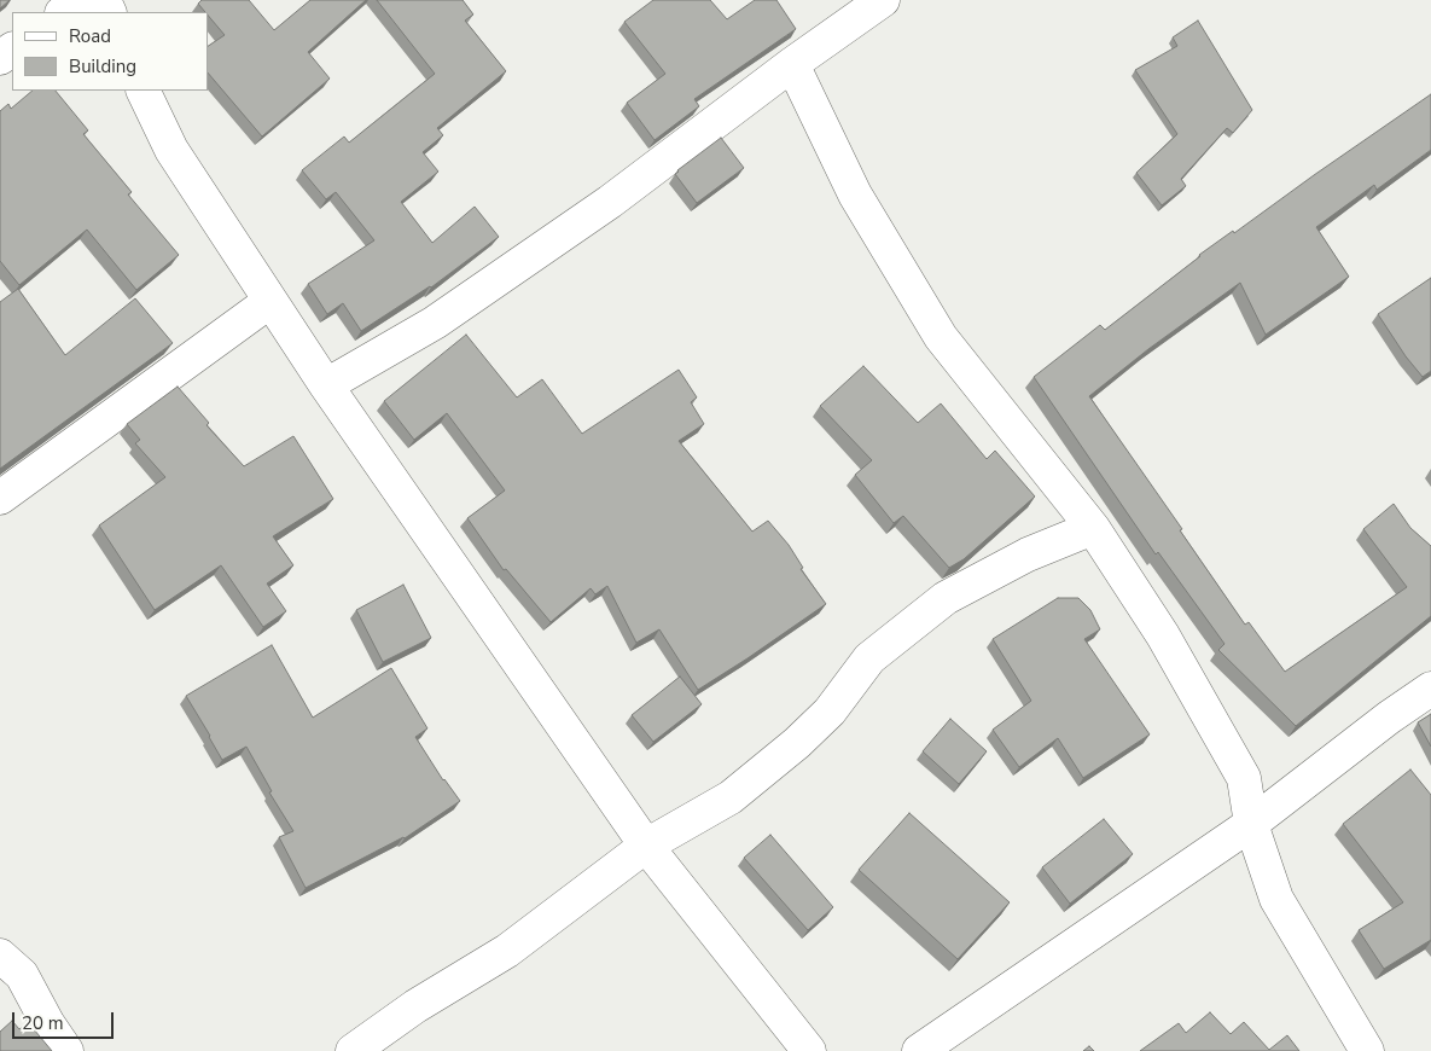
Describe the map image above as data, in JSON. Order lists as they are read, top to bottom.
{
  "legend": ["Road", "Building"],
  "scale_bar": "20 m"
}
